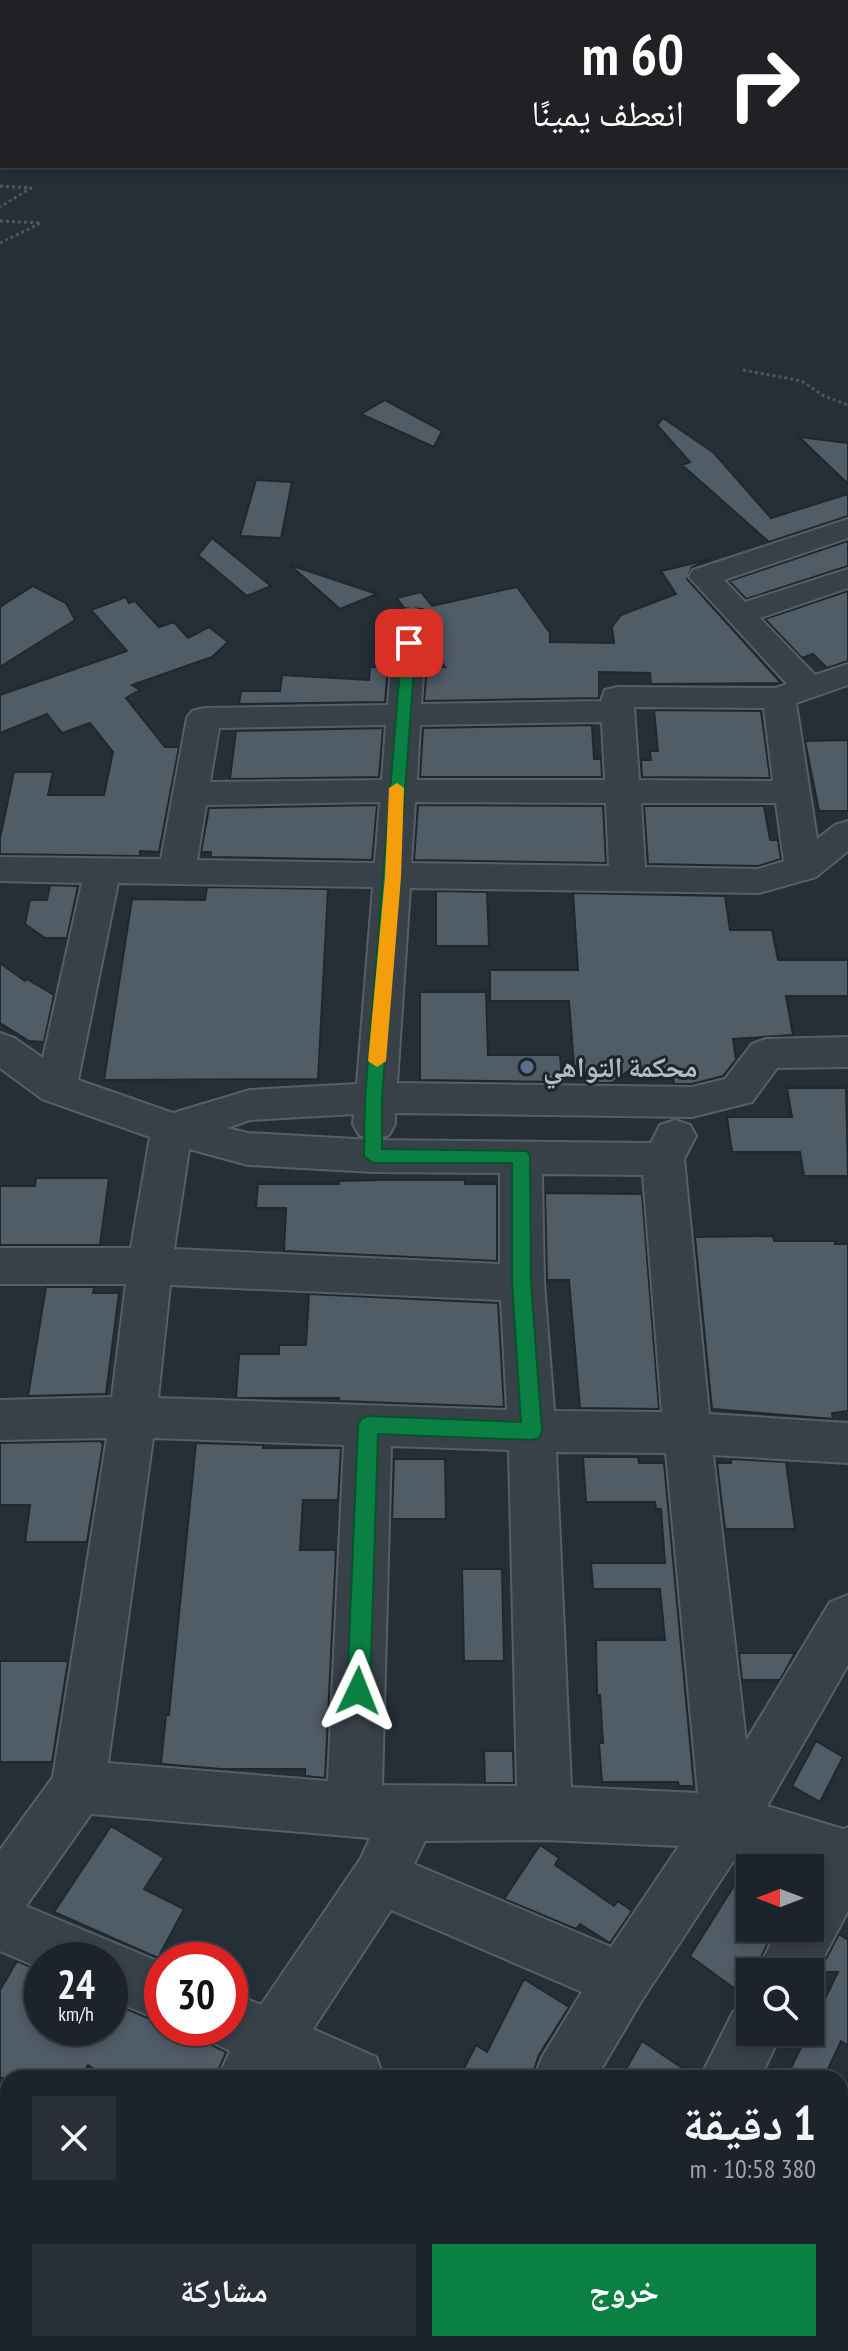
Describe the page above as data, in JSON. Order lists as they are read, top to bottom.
{
  "places": ["محكمة التواهي"],
  "north": "left",
  "page": {
    "turn": ["60 m", "انعطف يمينًا"],
    "speed": "24 km/h",
    "limit": "30",
    "heading": ["1 دقيقة", "380 m · 10:58"],
    "buttons": ["خروج", "مشاركة"]
  }
}
